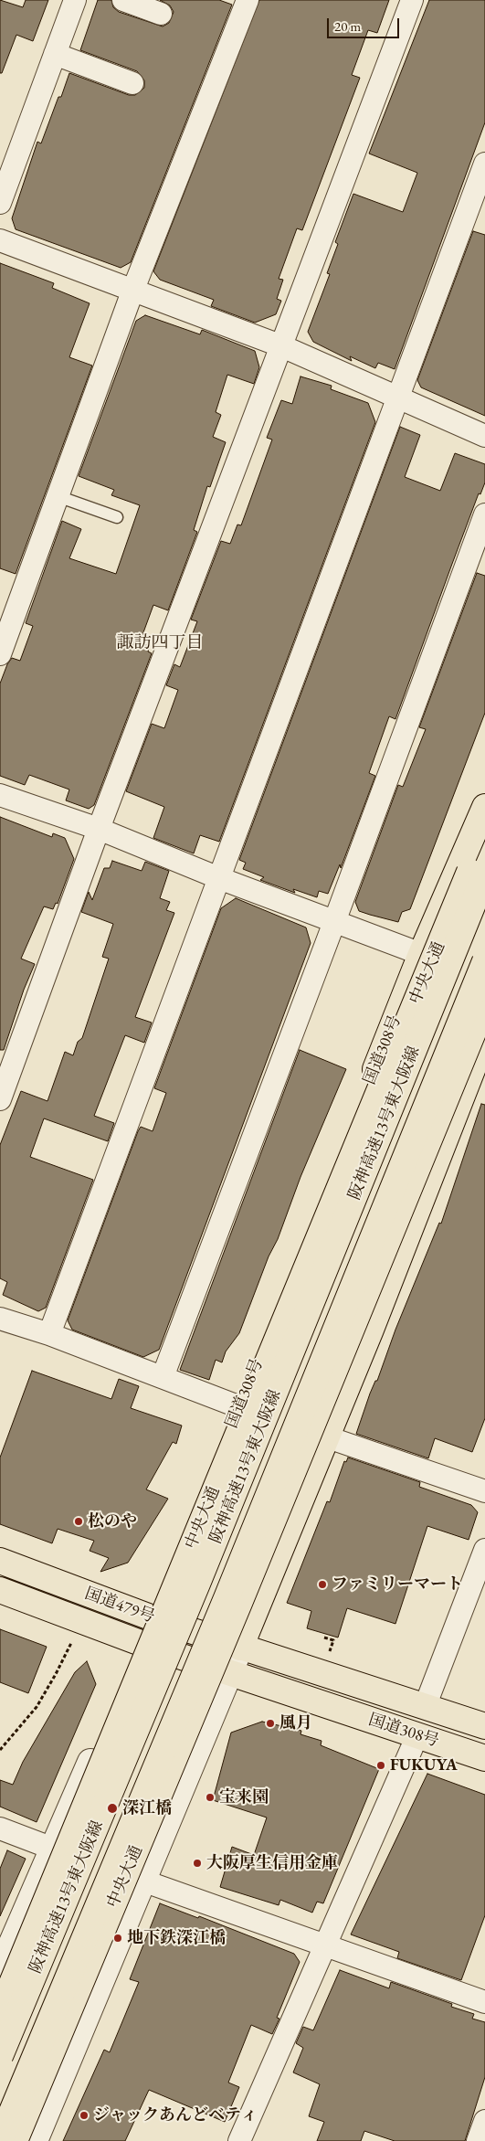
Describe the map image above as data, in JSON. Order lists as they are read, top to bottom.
{
  "streets": {
    "main road": [
      "中央大通",
      "国道308号",
      "阪神高速13号東大阪線",
      "国道479号"
    ]
  },
  "crossings": [
    ["中央大通", "阪神高速13号東大阪線"],
    ["国道308号", "国道479号"]
  ],
  "districts": ["諏訪四丁目"],
  "places": [
    "松のや",
    "ファミリーマート",
    "風月",
    "FUKUYA",
    "宝来園",
    "深江橋",
    "大阪厚生信用金庫",
    "地下鉄深江橋",
    "ジャックあんどベティ"
  ],
  "scale_bar": "20 m"
}
